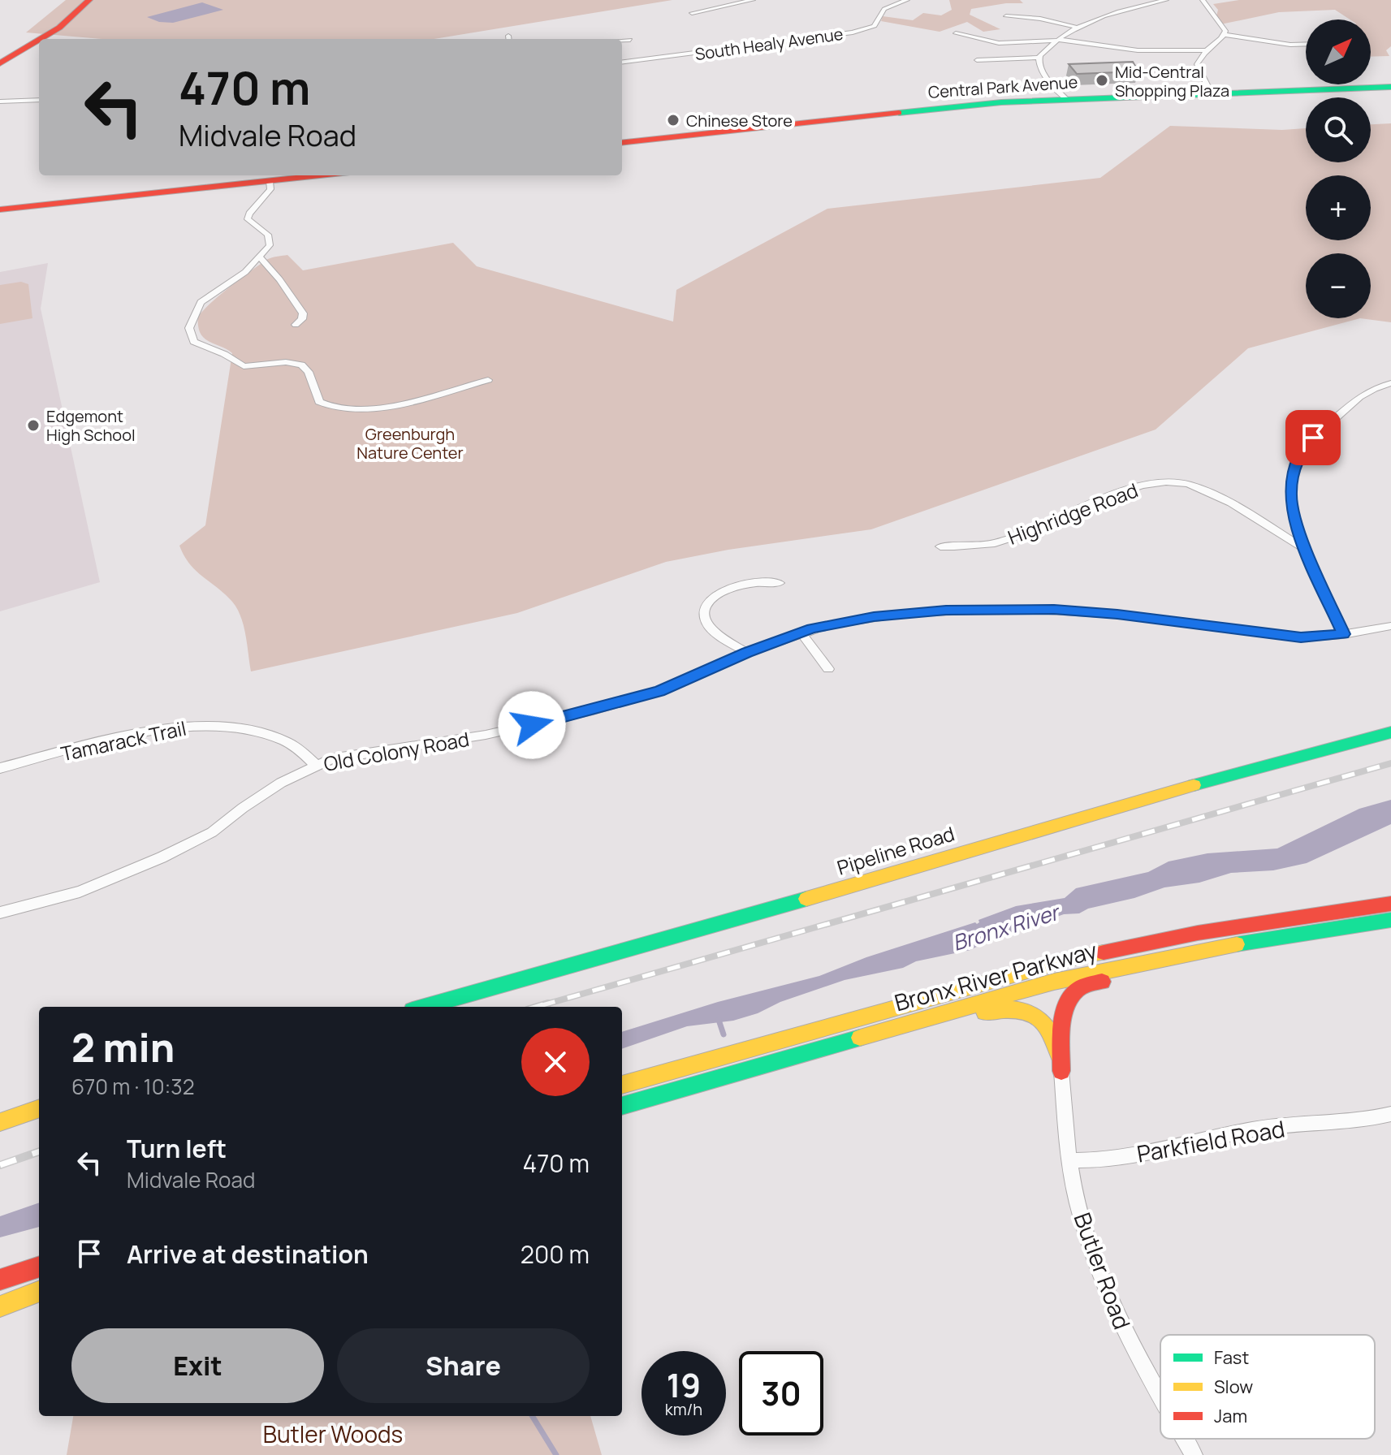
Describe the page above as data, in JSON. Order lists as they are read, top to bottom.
{
  "streets": {
    "main road": ["Central Park Avenue", "Pipeline Road", "Bronx River Parkway"],
    "street": [
      "South Healy Avenue",
      "Highridge Road",
      "Tamarack Trail",
      "Old Colony Road",
      "Parkfield Road",
      "Butler Road"
    ]
  },
  "crossings": [
    ["Tamarack Trail", "Old Colony Road"],
    ["Parkfield Road", "Butler Road"]
  ],
  "water": ["Bronx River"],
  "parks": ["Greenburgh Nature Center", "Butler Woods"],
  "places": ["Mid-Central Shopping Plaza", "Chinese Store", "Edgemont High School"],
  "legend": ["Fast", "Slow", "Jam"],
  "north": "top right",
  "page": {
    "map_buttons": ["+", "−"],
    "turn": ["470 m", "Midvale Road"],
    "heading": ["2 min", "670 m · 10:32"],
    "list": [
      {
        "name": "Turn left",
        "note": "Midvale Road",
        "value": "470 m"
      },
      {
        "name": "Arrive at destination",
        "value": "200 m"
      }
    ],
    "buttons": ["Exit", "Share"],
    "speed": "19 km/h",
    "limit": "30"
  }
}
